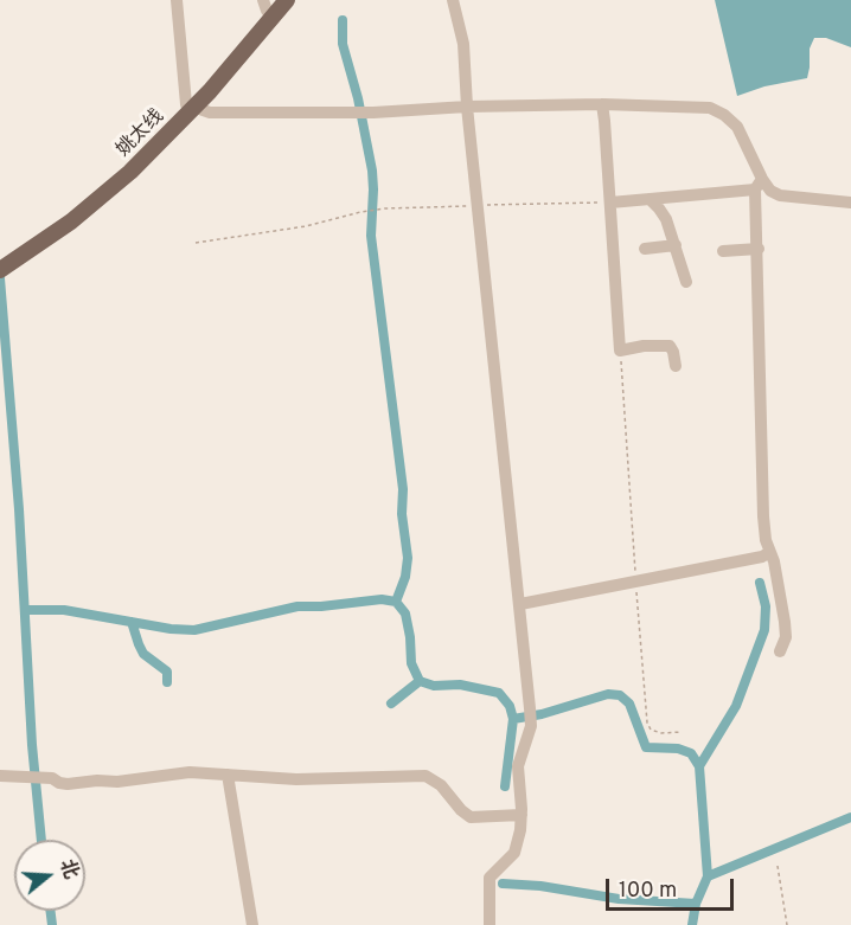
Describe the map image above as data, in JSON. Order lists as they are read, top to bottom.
{
  "streets": {
    "main road": ["姚太线"]
  },
  "scale_bar": "100 m",
  "north": "right"
}
